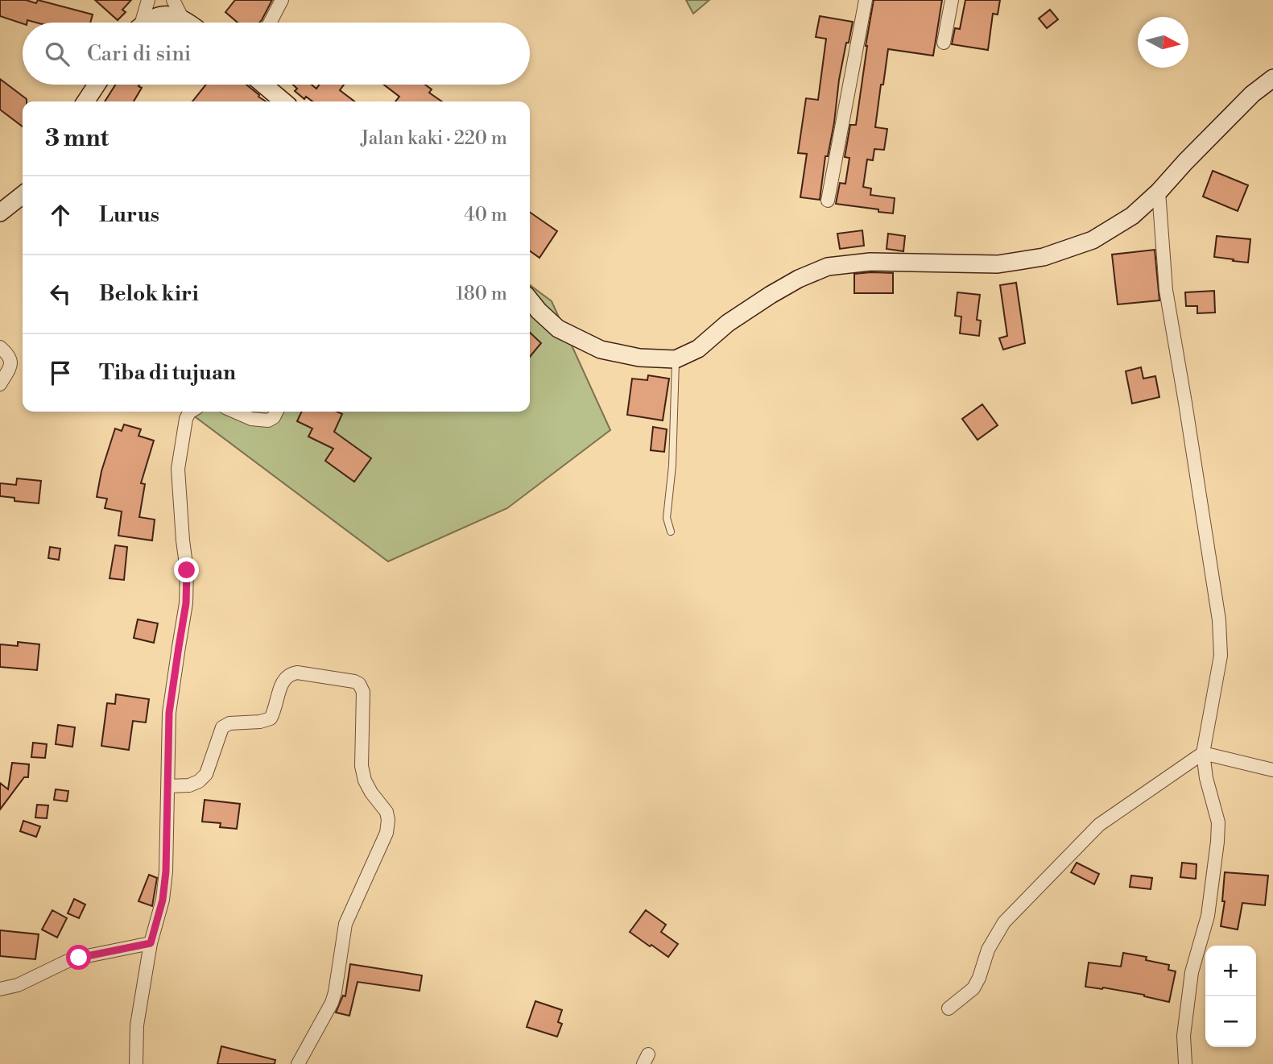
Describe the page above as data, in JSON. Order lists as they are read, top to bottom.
{
  "north": "right",
  "page": {
    "search": "Cari di sini",
    "heading": ["3 mnt", "Jalan kaki · 220 m"],
    "list": [
      ["Lurus", "40 m"],
      ["Belok kiri", "180 m"],
      "Tiba di tujuan"
    ],
    "map_buttons": ["+", "−"]
  }
}
